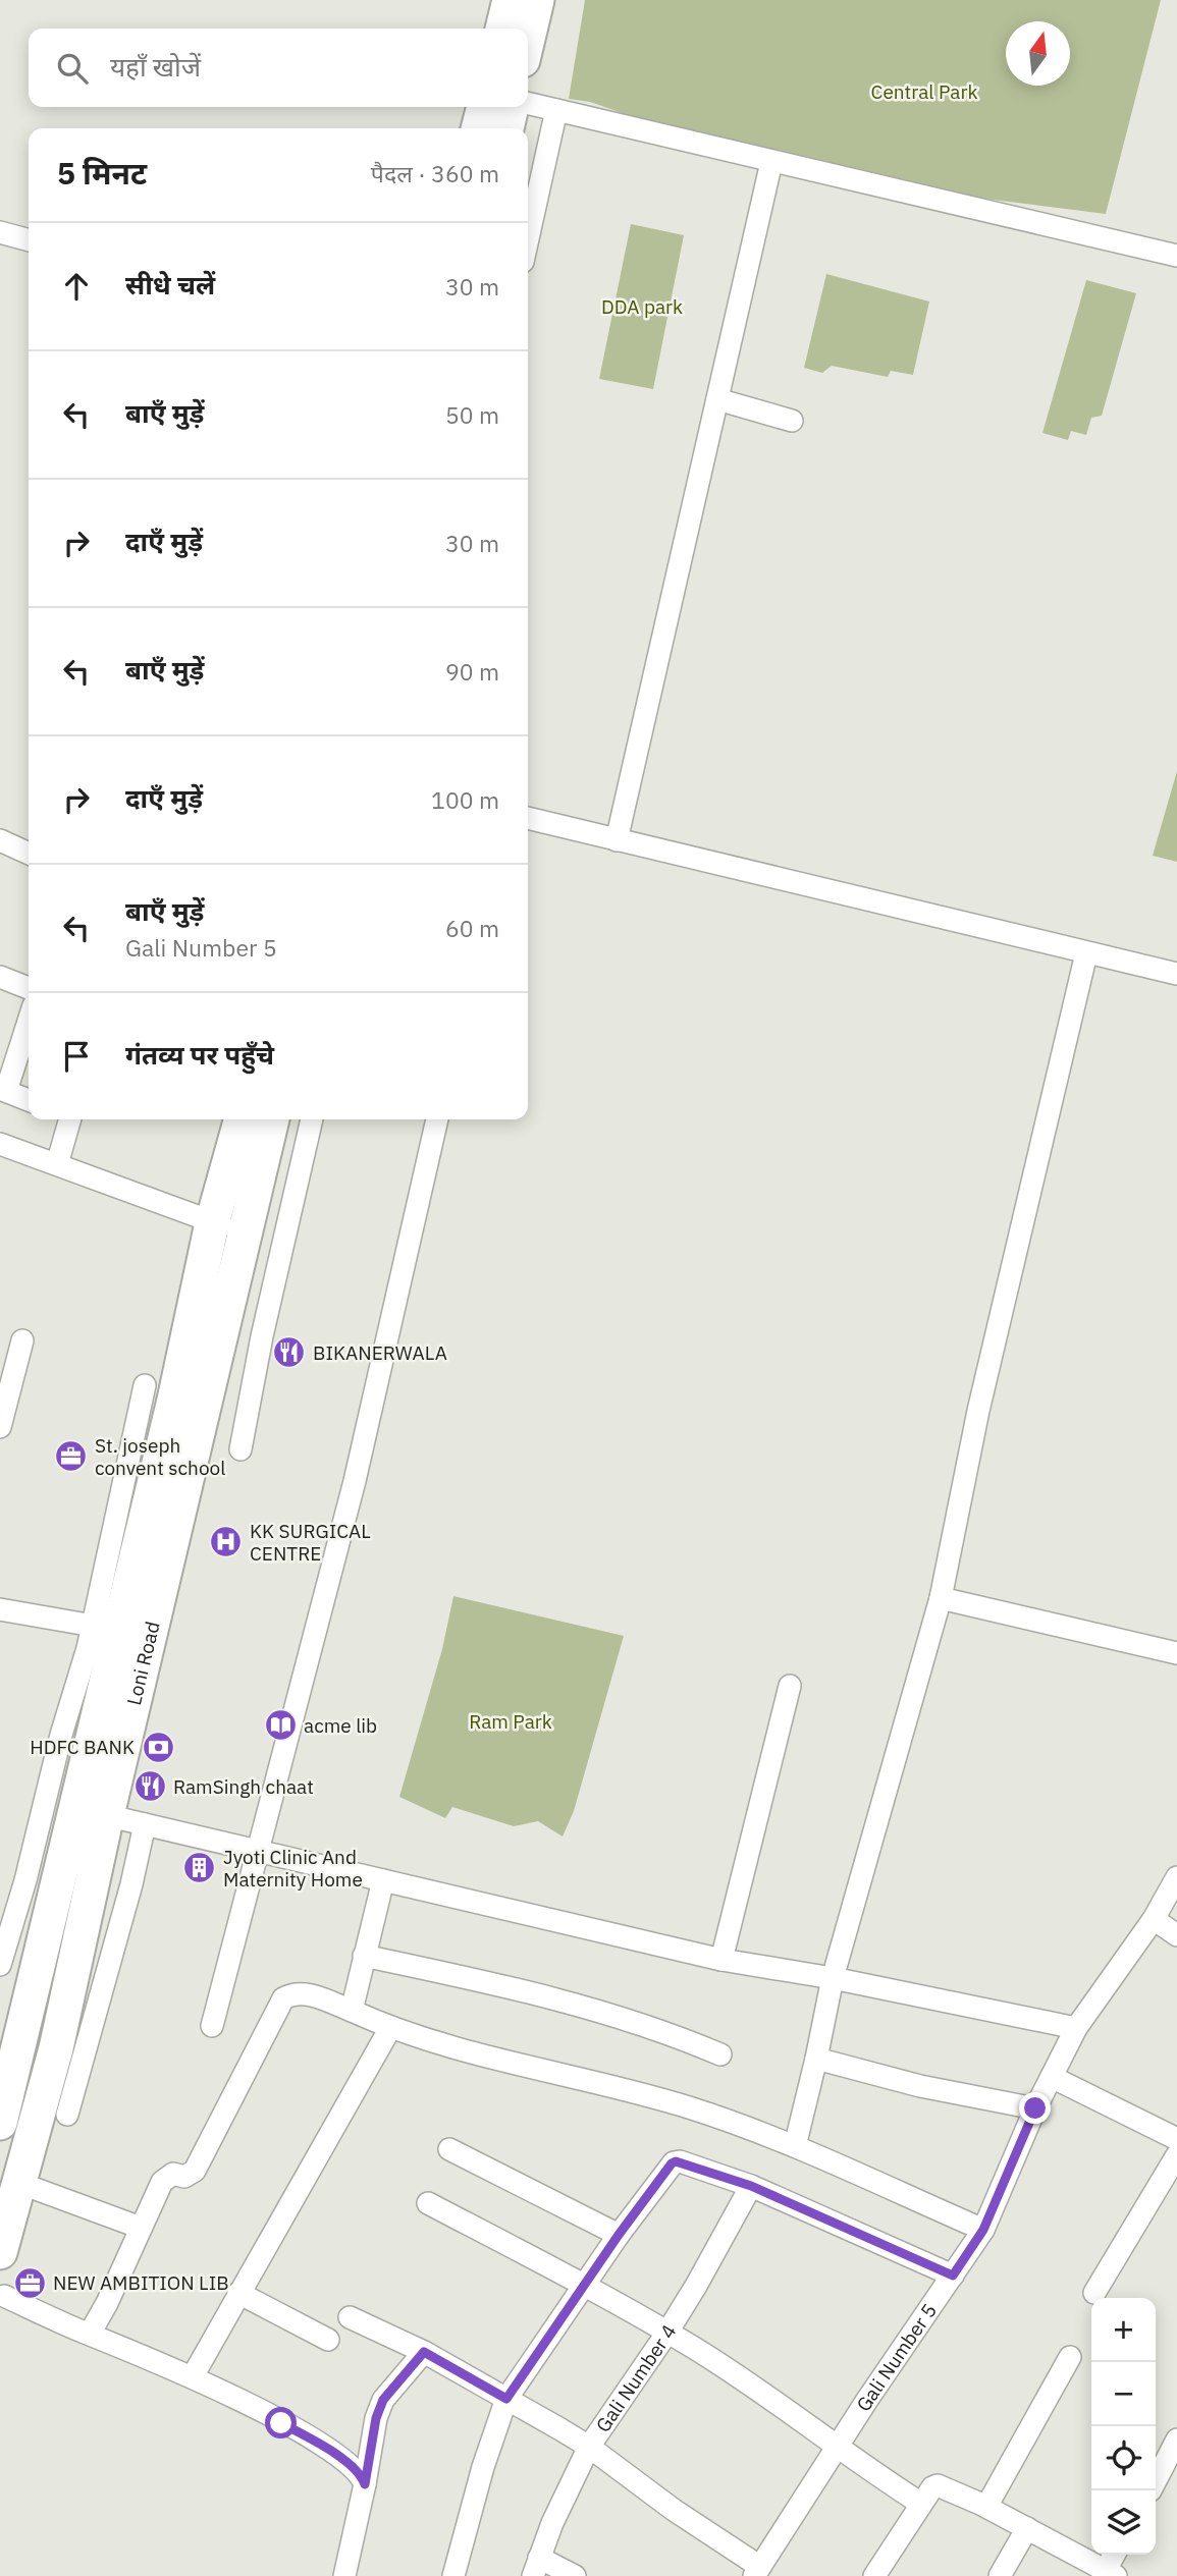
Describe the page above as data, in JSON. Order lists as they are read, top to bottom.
{
  "streets": {
    "highway": ["Loni Road"],
    "street": ["Gali Number 5", "Gali Number 4"]
  },
  "parks": ["Central Park", "DDA park", "Ram Park"],
  "places": {
    "restaurant": ["BIKANERWALA", "RamSingh chaat"],
    "office": ["St. joseph convent school", "NEW AMBITION LIB"],
    "hospital": ["KK SURGICAL CENTRE"],
    "library": ["acme lib"],
    "bank": ["HDFC BANK"],
    "building": ["Jyoti Clinic And Maternity Home"]
  },
  "north": "top",
  "page": {
    "search": "यहाँ खोजें",
    "heading": ["5 मिनट", "पैदल · 360 m"],
    "list": [
      ["सीधे चलें", "30 m"],
      ["बाएँ मुड़ें", "50 m"],
      ["दाएँ मुड़ें", "30 m"],
      ["बाएँ मुड़ें", "90 m"],
      ["दाएँ मुड़ें", "100 m"],
      ["बाएँ मुड़ें", "Gali Number 5", "60 m"],
      "गंतव्य पर पहुँचे"
    ],
    "map_buttons": ["+", "−"]
  }
}
